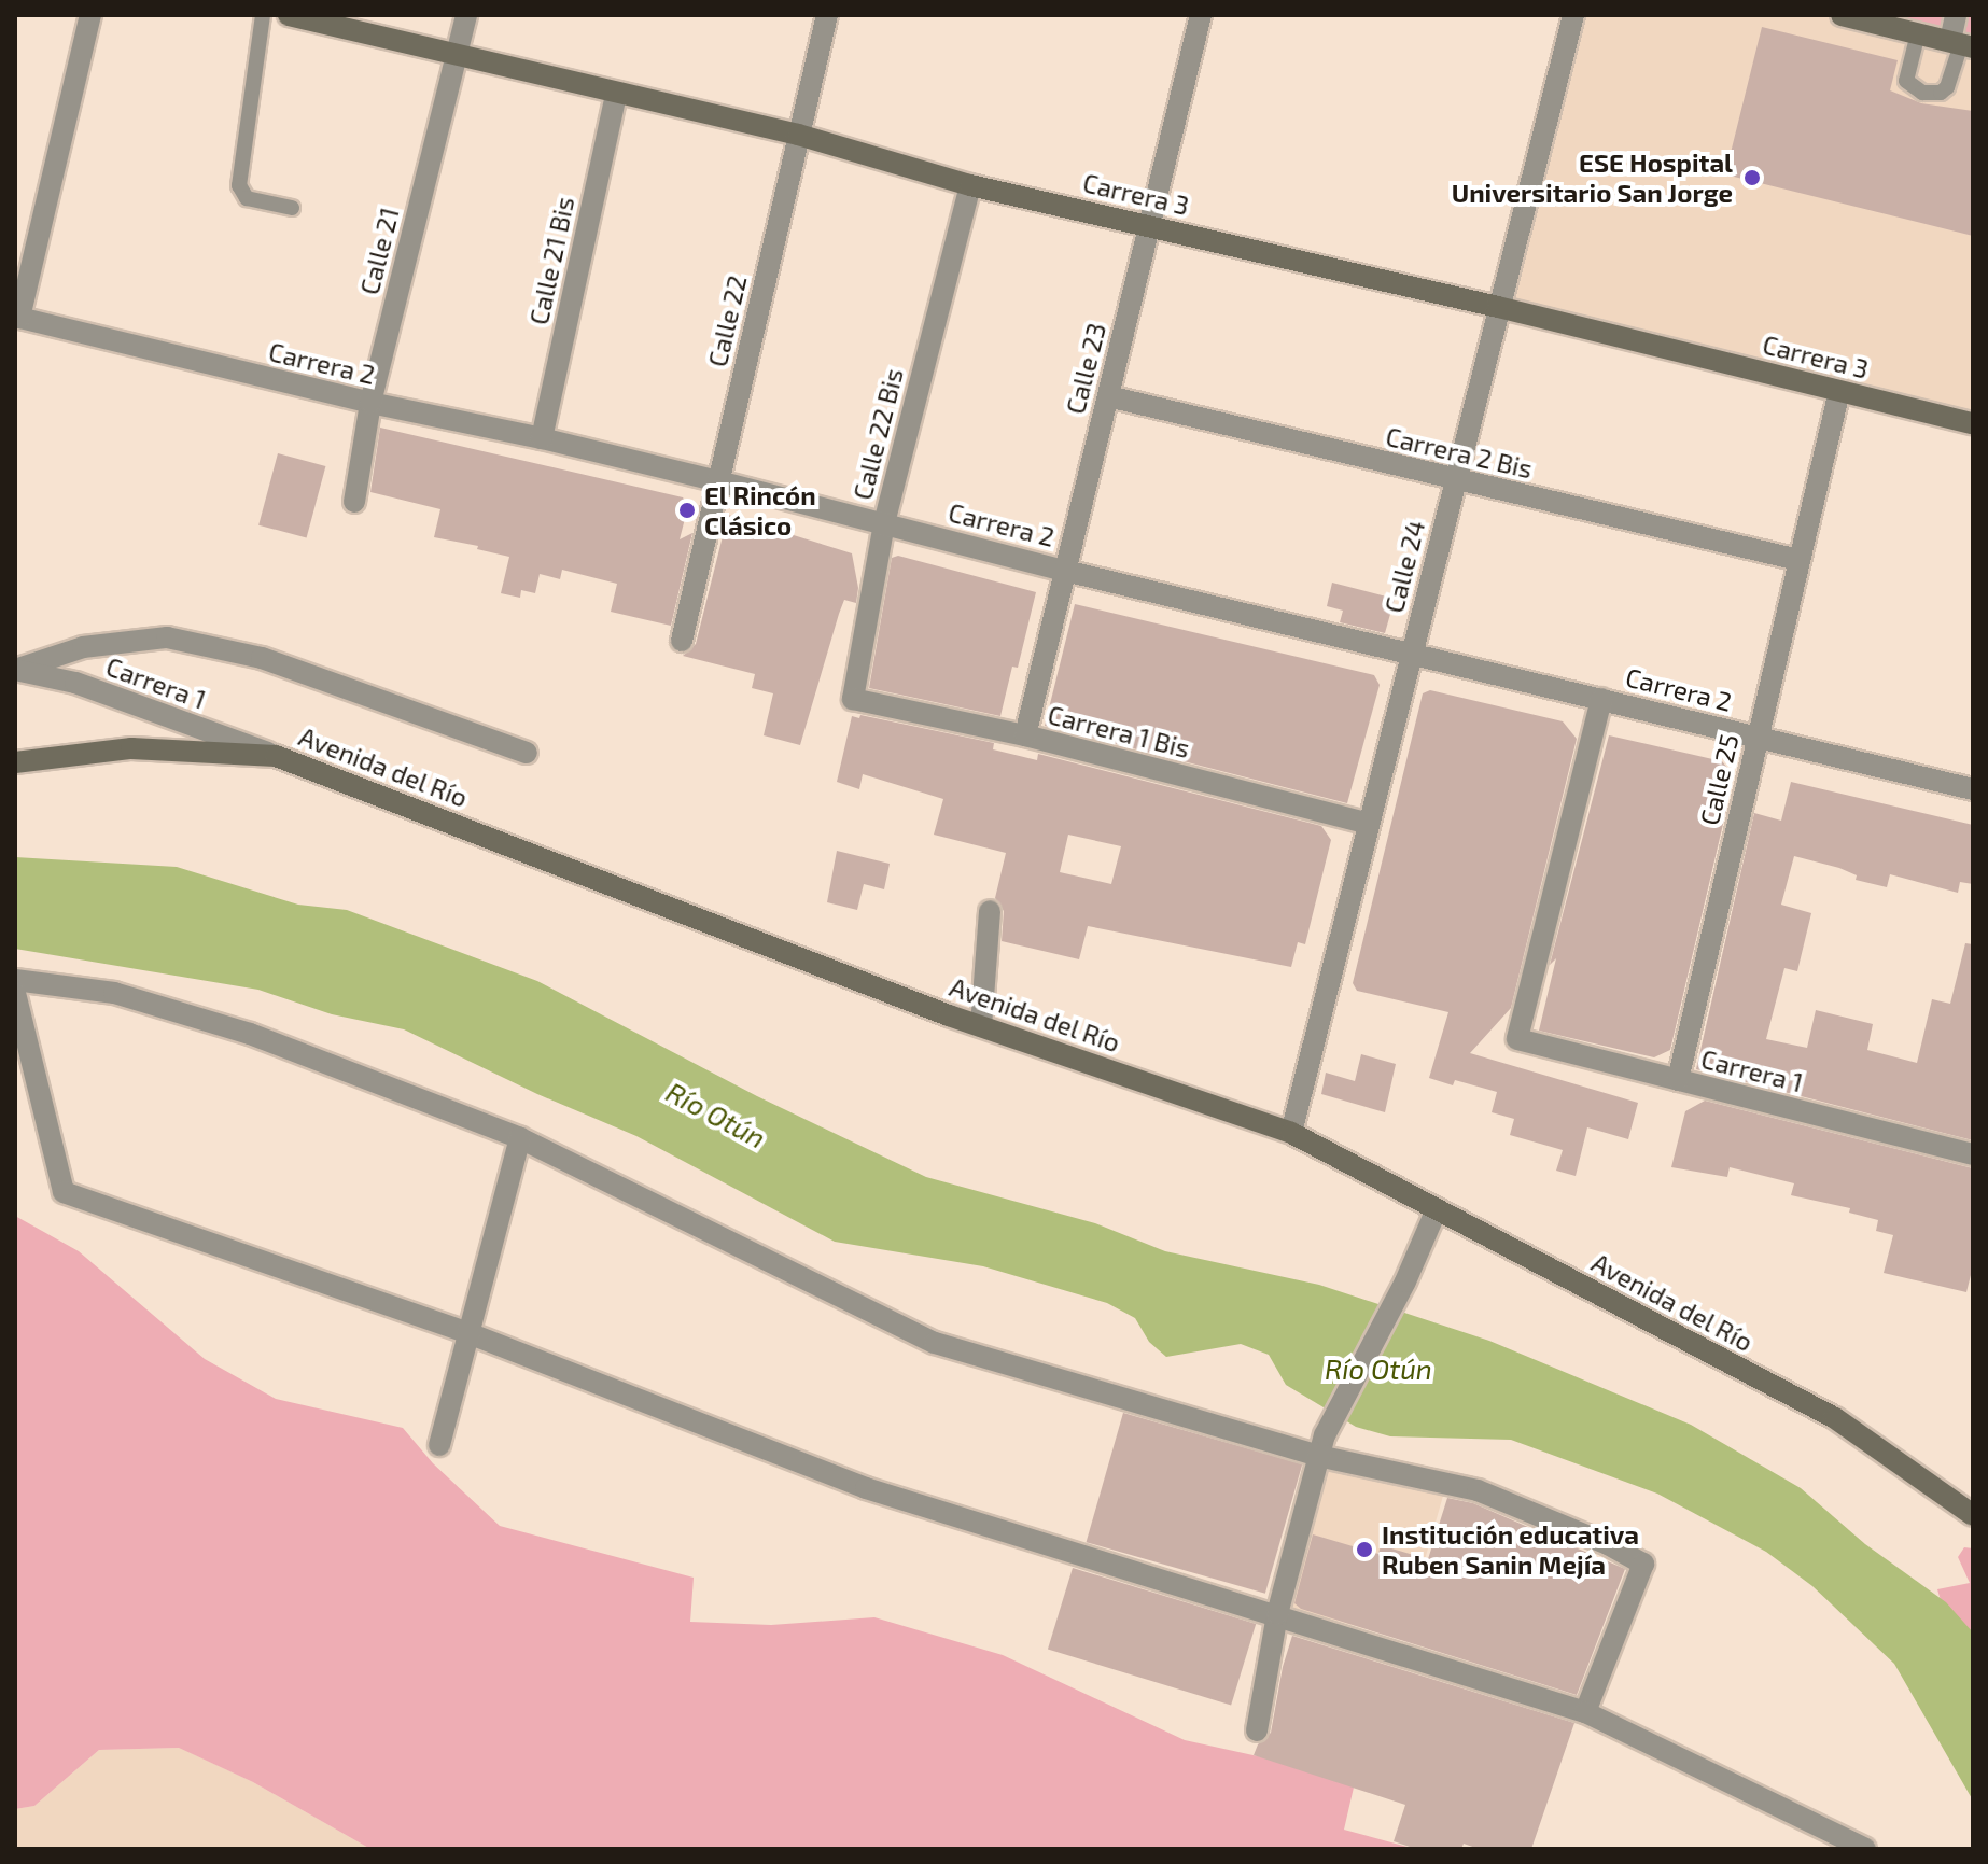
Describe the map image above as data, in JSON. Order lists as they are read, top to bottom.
{
  "streets": {
    "main road": ["Carrera 3", "Avenida del Río"],
    "street": [
      "Calle 21",
      "Calle 21 Bis",
      "Calle 22",
      "Carrera 2",
      "Calle 23",
      "Calle 22 Bis",
      "Carrera 2 Bis",
      "Calle 24",
      "Carrera 1",
      "Carrera 1 Bis",
      "Calle 25"
    ]
  },
  "crossings": [
    ["Carrera 3", "Calle 21"],
    ["Carrera 3", "Calle 21 Bis"],
    ["Carrera 3", "Calle 22"],
    ["Carrera 3", "Calle 23"],
    ["Carrera 3", "Calle 22 Bis"],
    ["Carrera 3", "Calle 24"],
    ["Carrera 3", "Calle 25"],
    ["Calle 21", "Carrera 2"],
    ["Calle 21 Bis", "Carrera 2"],
    ["Calle 22", "Carrera 2"],
    ["Carrera 2", "Calle 23"],
    ["Carrera 2", "Calle 22 Bis"],
    ["Carrera 2", "Calle 24"],
    ["Carrera 2", "Carrera 1"],
    ["Carrera 2", "Calle 25"],
    ["Calle 23", "Carrera 2 Bis"],
    ["Calle 23", "Carrera 1 Bis"],
    ["Calle 22 Bis", "Carrera 1 Bis"],
    ["Carrera 2 Bis", "Calle 24"],
    ["Carrera 2 Bis", "Calle 25"],
    ["Calle 24", "Carrera 1 Bis"],
    ["Calle 24", "Avenida del Río"],
    ["Carrera 1", "Avenida del Río"],
    ["Carrera 1", "Calle 25"]
  ],
  "water": ["Río Otún"],
  "places": ["ESE Hospital Universitario San Jorge", "El Rincón Clásico", "Institución educativa Ruben Sanin Mejía"]
}
